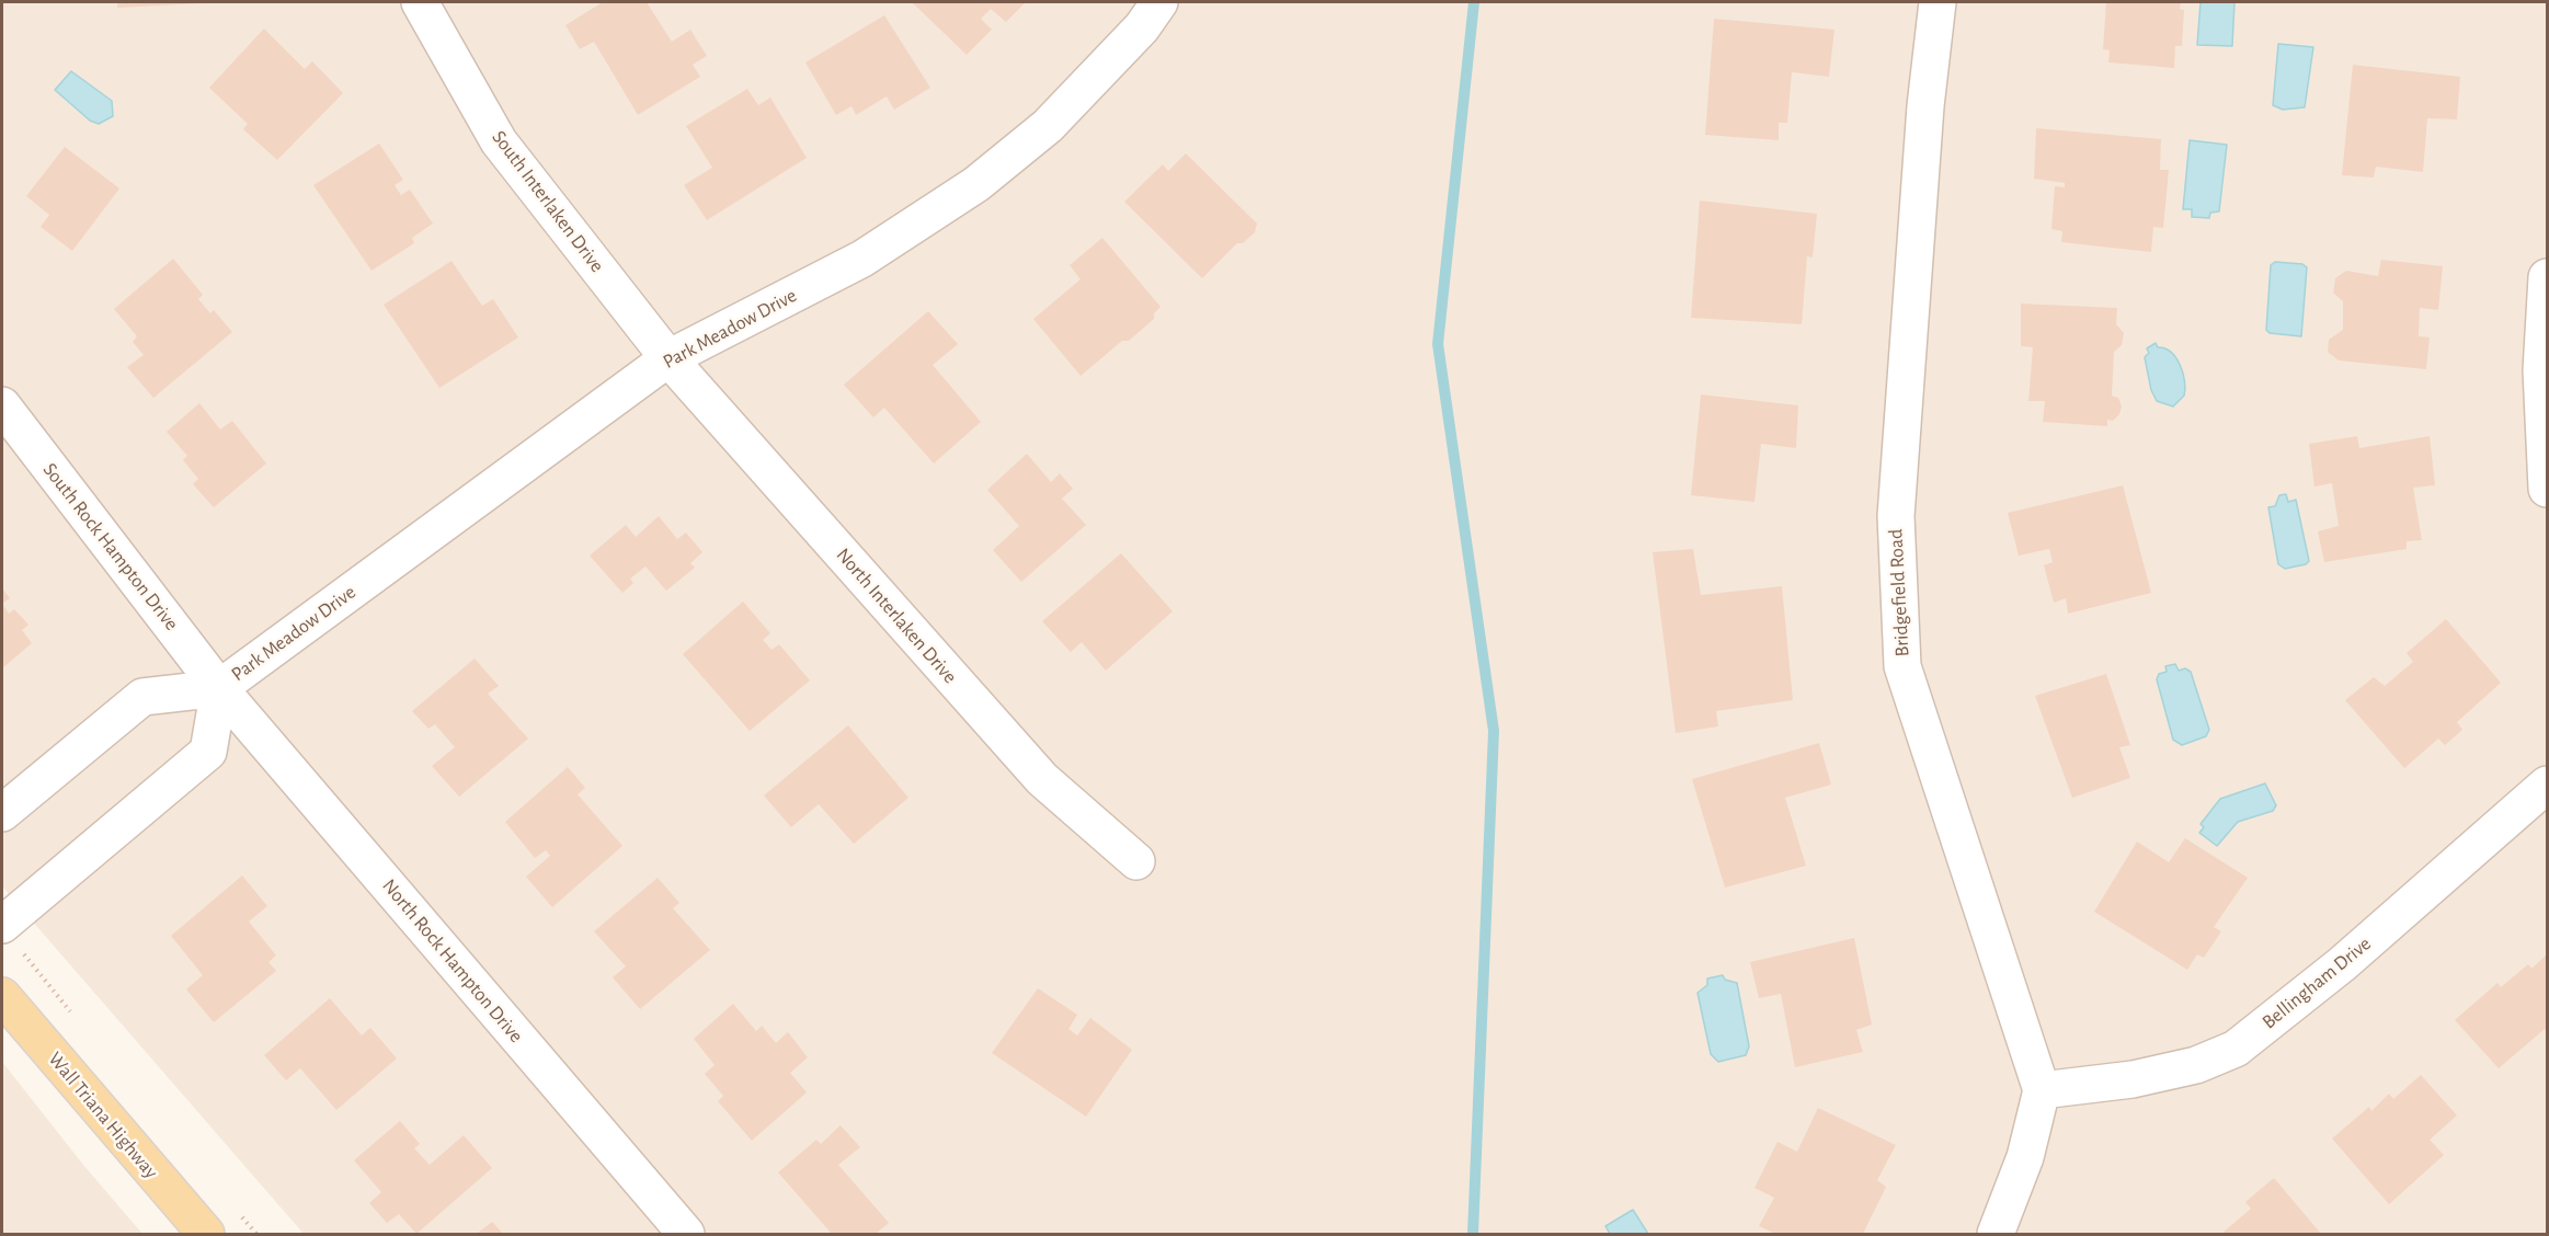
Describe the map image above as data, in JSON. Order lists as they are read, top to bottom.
{
  "streets": {
    "main road": ["Wall Triana Highway"],
    "street": [
      "South Interlaken Drive",
      "Park Meadow Drive",
      "South Rock Hampton Drive",
      "Bridgefield Road",
      "North Interlaken Drive",
      "North Rock Hampton Drive",
      "Bellingham Drive"
    ]
  },
  "crossings": [
    ["South Interlaken Drive", "Park Meadow Drive"],
    ["South Interlaken Drive", "North Interlaken Drive"],
    ["Park Meadow Drive", "South Rock Hampton Drive"],
    ["Park Meadow Drive", "North Interlaken Drive"],
    ["Park Meadow Drive", "North Rock Hampton Drive"],
    ["South Rock Hampton Drive", "North Rock Hampton Drive"],
    ["Bridgefield Road", "Bellingham Drive"]
  ]
}
